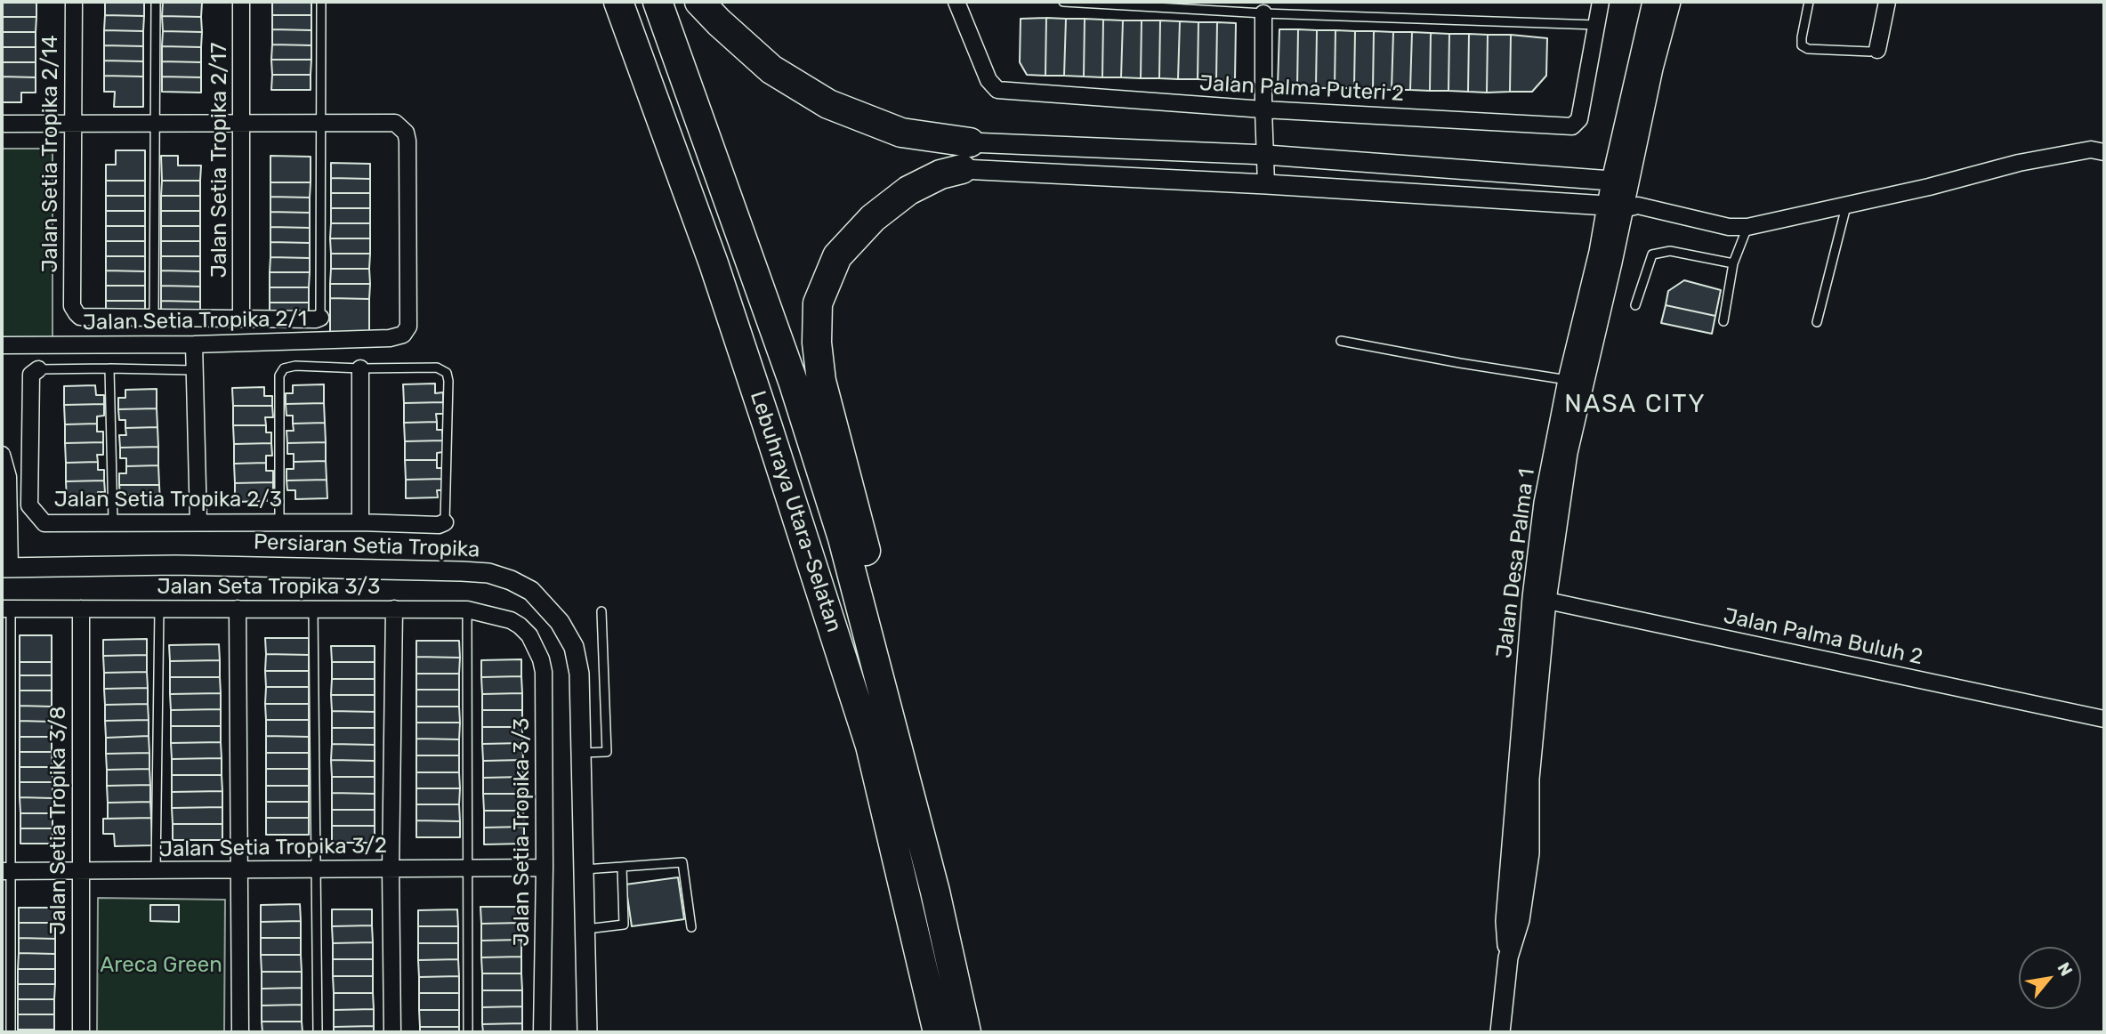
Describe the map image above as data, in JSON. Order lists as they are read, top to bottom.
{
  "streets": {
    "highway": ["Lebuhraya Utara–Selatan"],
    "street": [
      "Jalan Palma Puteri 2",
      "Jalan Setia Tropika 2/14",
      "Jalan Setia Tropika 2/17",
      "Jalan Setia Tropika 2/1",
      "Jalan Setia Tropika 2/3",
      "Persiaran Setia Tropika",
      "Jalan Desa Palma 1",
      "Jalan Seta Tropika 3/3",
      "Jalan Palma Buluh 2",
      "Jalan Setia Tropika 3/8",
      "Jalan Setia Tropika 3/3",
      "Jalan Setia Tropika 3/2"
    ]
  },
  "crossings": [
    ["Jalan Desa Palma 1", "Jalan Palma Buluh 2"],
    ["Jalan Seta Tropika 3/3", "Jalan Setia Tropika 3/8"],
    ["Jalan Seta Tropika 3/3", "Jalan Setia Tropika 3/3"],
    ["Jalan Setia Tropika 3/8", "Jalan Setia Tropika 3/2"],
    ["Jalan Setia Tropika 3/3", "Jalan Setia Tropika 3/2"]
  ],
  "districts": ["NASA CITY"],
  "parks": ["Areca Green"],
  "north": "top right"
}
